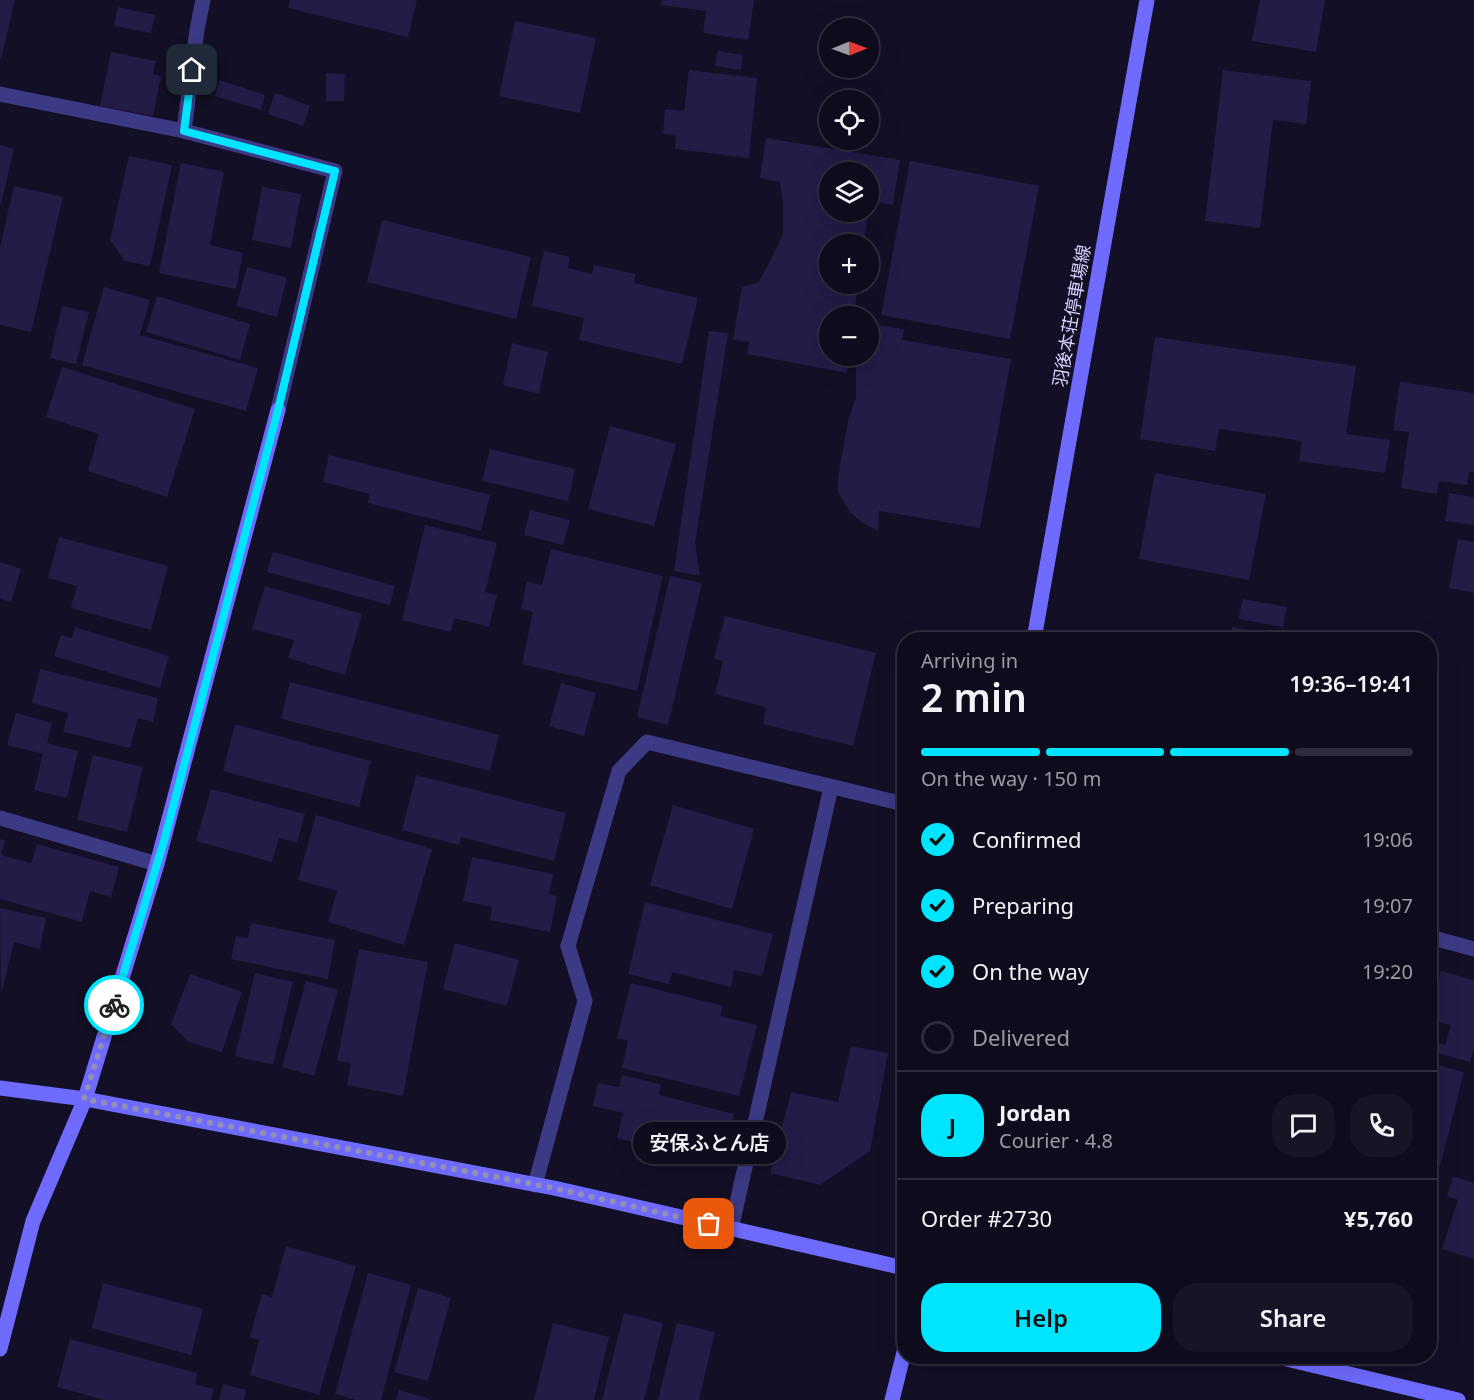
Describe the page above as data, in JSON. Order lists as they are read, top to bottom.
{
  "streets": {
    "street": ["羽後本荘停車場線"]
  },
  "places": ["安保ふとん店"],
  "north": "right",
  "page": {
    "map_buttons": ["+", "−"],
    "heading": ["2 min", "Arriving in", "19:36–19:41"],
    "panel": [
      "Jordan",
      "Courier · 4.8",
      "Order #2730",
      "¥5,760"
    ],
    "bar": "On the way · 150 m",
    "list": [
      ["Confirmed", "19:06"],
      ["Preparing", "19:07"],
      ["On the way", "19:20"],
      "Delivered"
    ],
    "round": "J",
    "bubble": "安保ふとん店",
    "buttons": ["Help", "Share"]
  }
}
